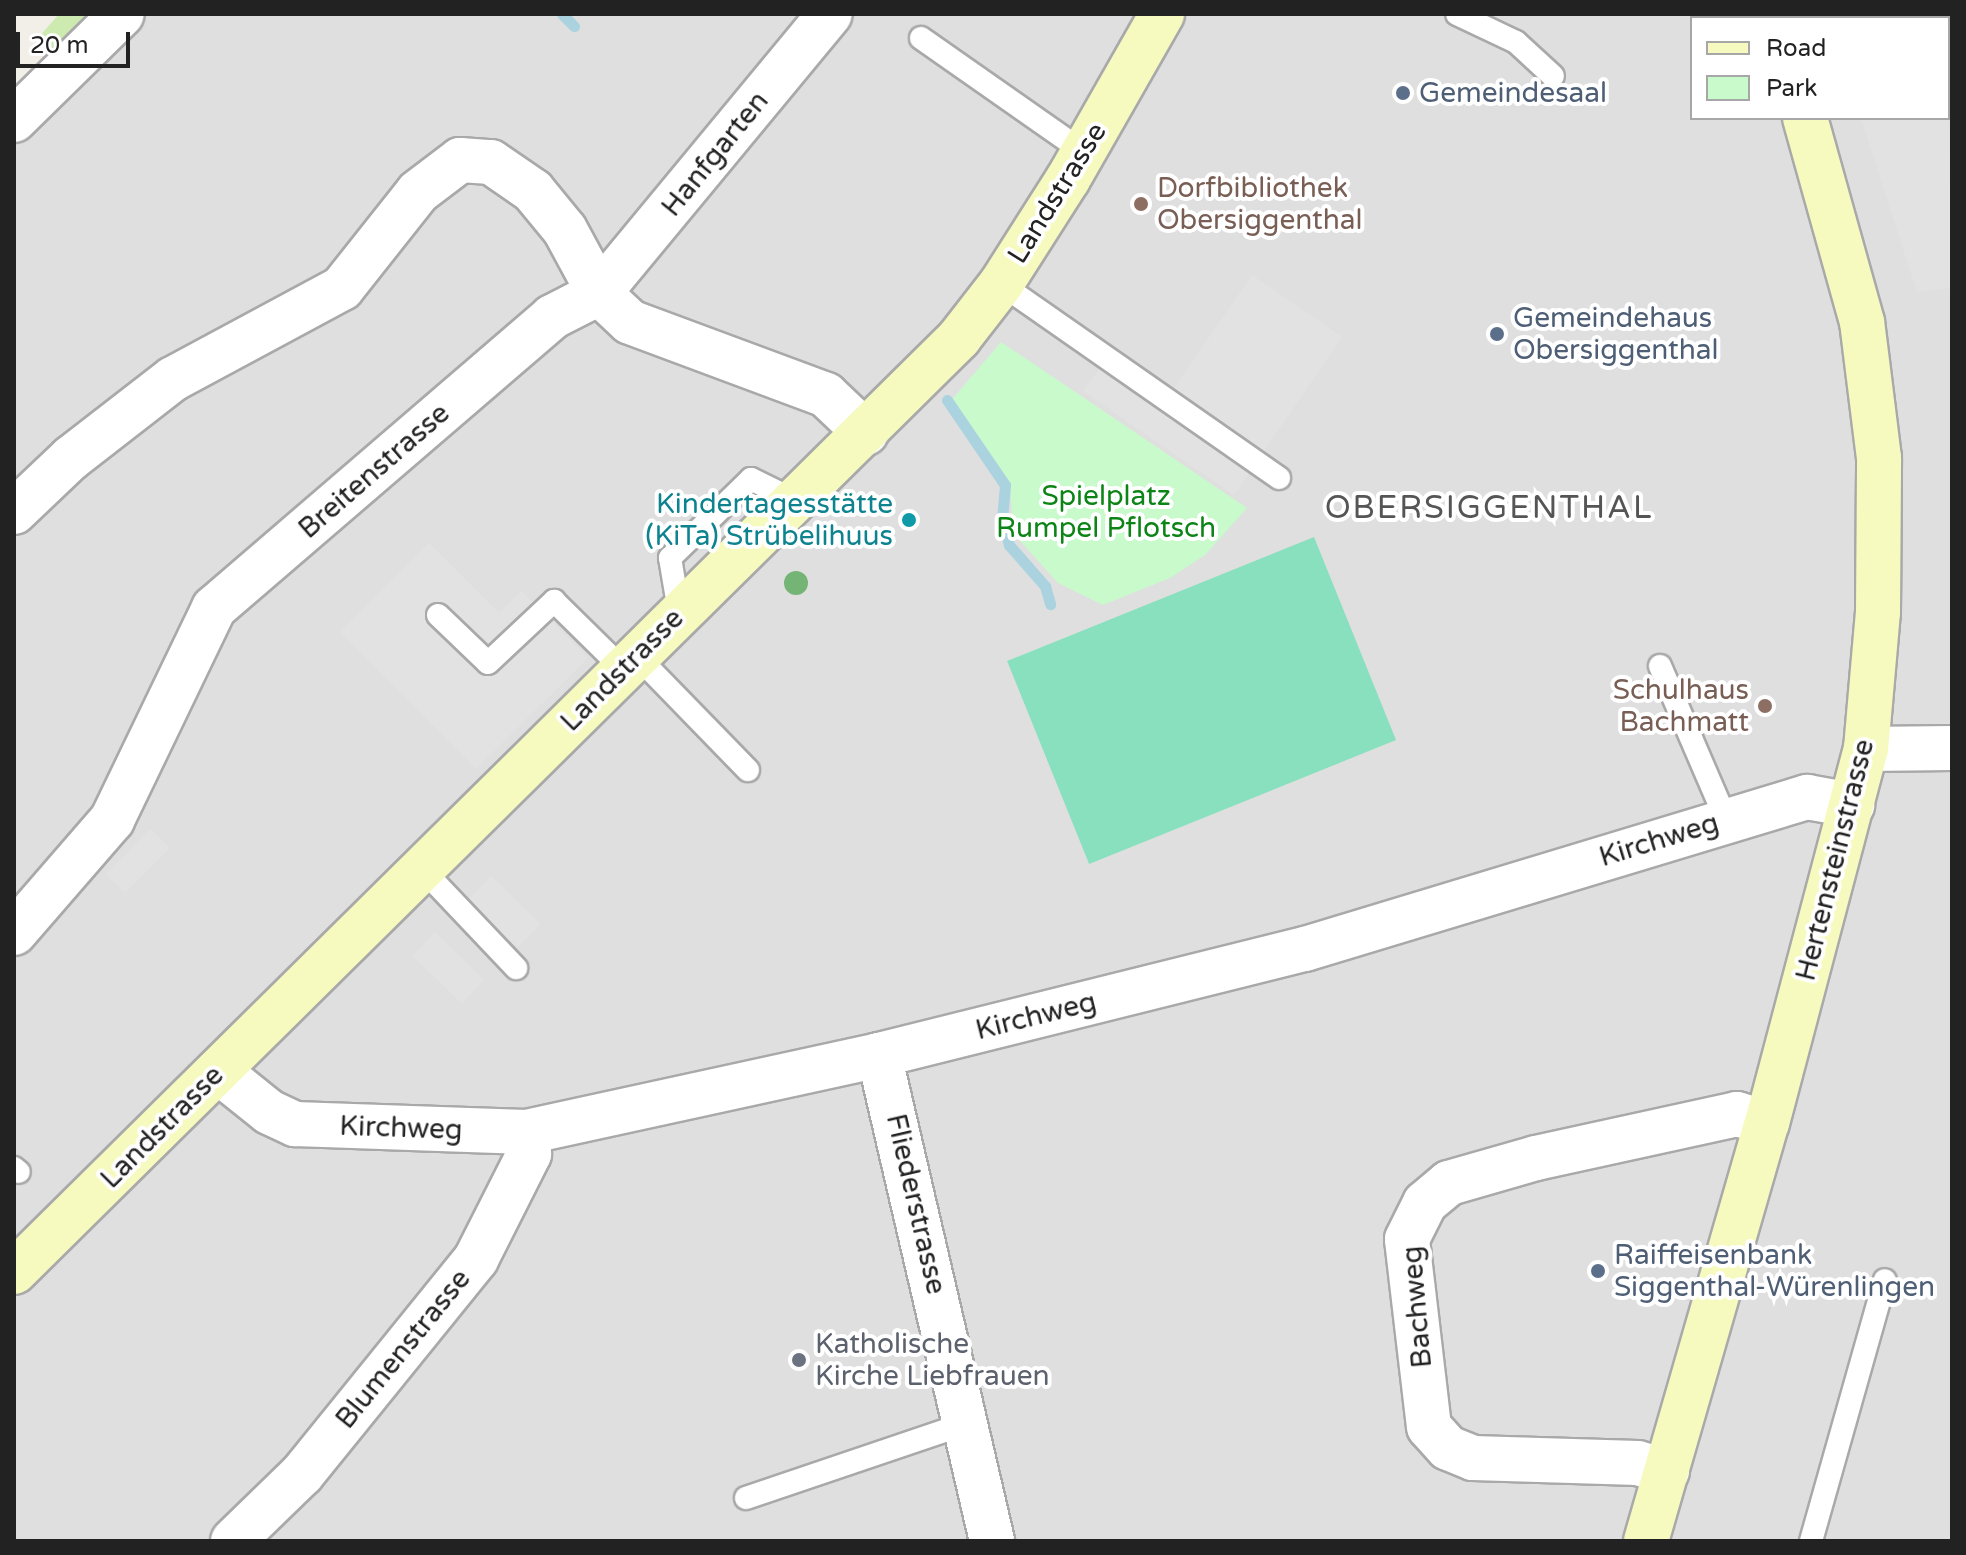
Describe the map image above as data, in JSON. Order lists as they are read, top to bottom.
{
  "streets": {
    "main road": ["Landstrasse", "Hertensteinstrasse"],
    "street": [
      "Hanfgarten",
      "Breitenstrasse",
      "Kirchweg",
      "Fliederstrasse",
      "Bachweg",
      "Blumenstrasse"
    ]
  },
  "crossings": [
    ["Hanfgarten", "Breitenstrasse"],
    ["Landstrasse", "Kirchweg"],
    ["Kirchweg", "Hertensteinstrasse"],
    ["Kirchweg", "Fliederstrasse"],
    ["Kirchweg", "Blumenstrasse"],
    ["Hertensteinstrasse", "Bachweg"]
  ],
  "districts": ["OBERSIGGENTHAL"],
  "parks": ["Spielplatz Rumpel Pflotsch"],
  "places": [
    "Gemeindesaal",
    "Dorfbibliothek Obersiggenthal",
    "Gemeindehaus Obersiggenthal",
    "Kindertagesstätte (KiTa) Strübelihuus",
    "Schulhaus Bachmatt",
    "Raiffeisenbank Siggenthal-Würenlingen",
    "Katholische Kirche Liebfrauen"
  ],
  "legend": ["Road", "Park"],
  "scale_bar": "20 m"
}
